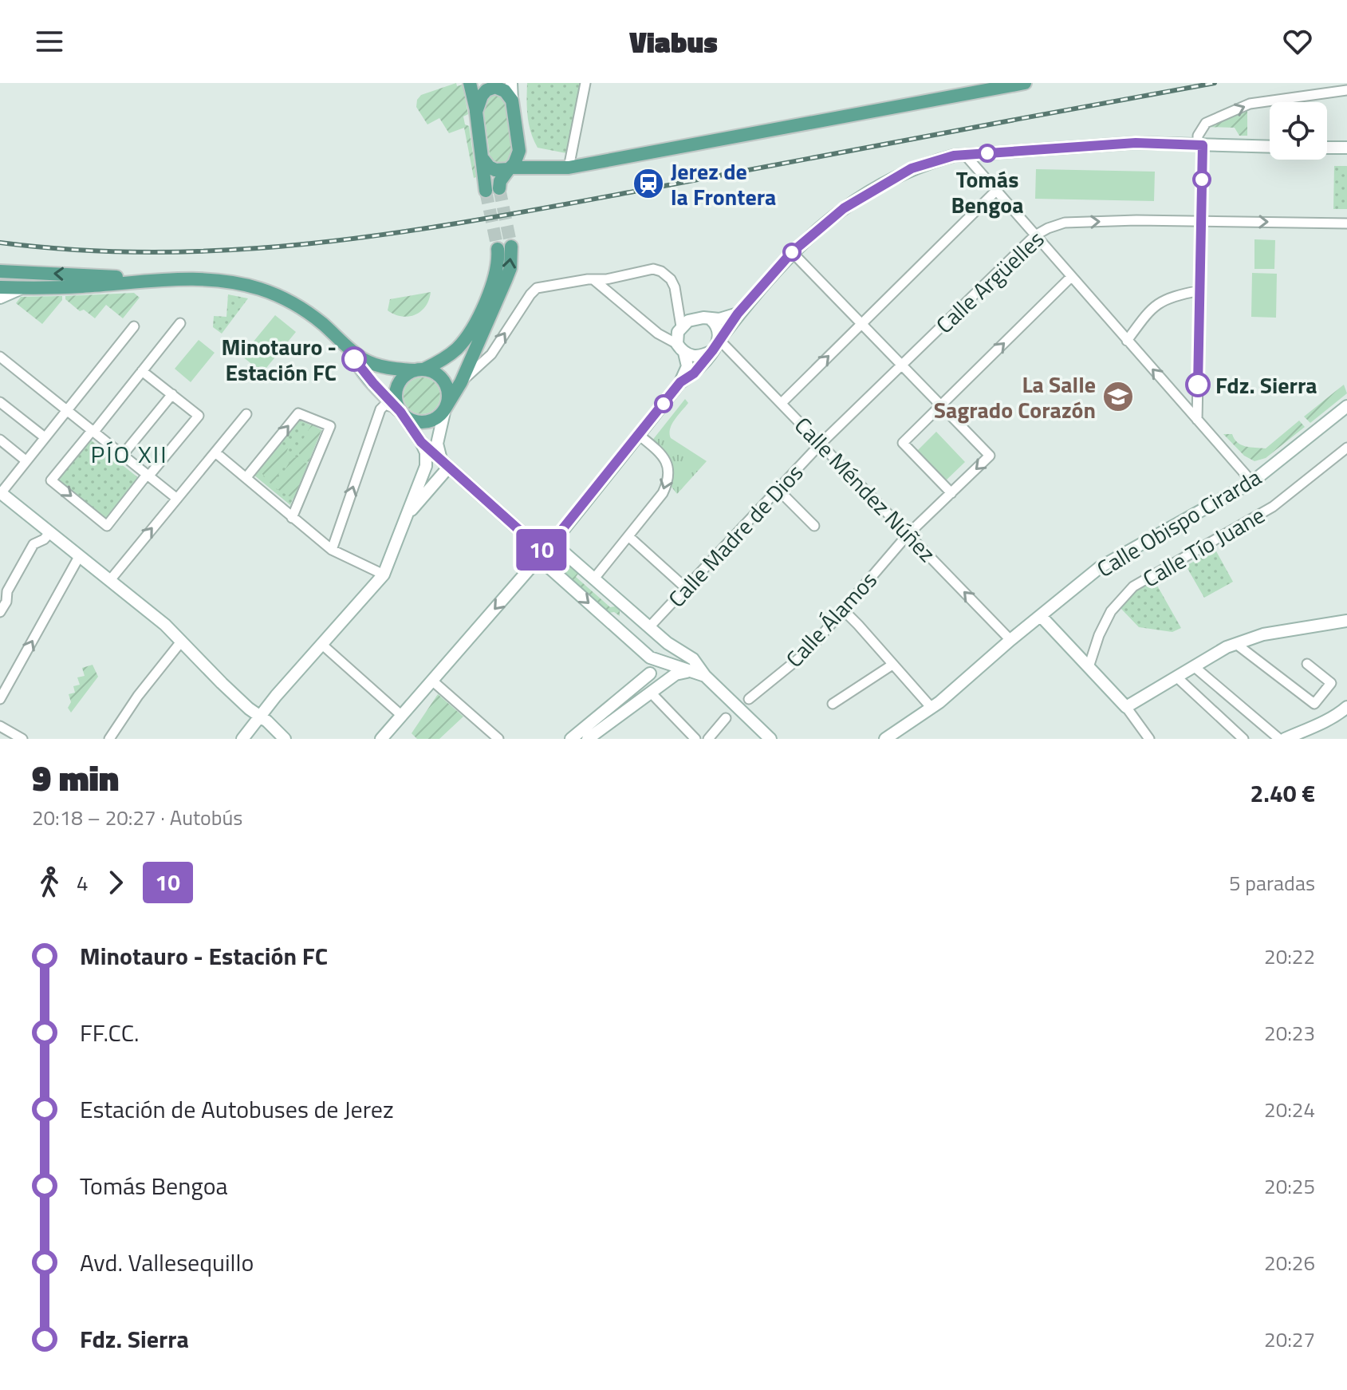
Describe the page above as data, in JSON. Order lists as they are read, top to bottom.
{
  "streets": {
    "street": [
      "Calle Argüelles",
      "Calle Méndez Núñez",
      "Calle Obispo Cirarda",
      "Calle Madre de Dios",
      "Calle Tío Juane",
      "Calle Álamos"
    ]
  },
  "crossings": [
    ["Calle Argüelles", "Calle Méndez Núñez"],
    ["Calle Argüelles", "Calle Madre de Dios"],
    ["Calle Méndez Núñez", "Calle Obispo Cirarda"],
    ["Calle Méndez Núñez", "Calle Madre de Dios"],
    ["Calle Méndez Núñez", "Calle Álamos"]
  ],
  "one_way": ["Calle Méndez Núñez"],
  "districts": ["PÍO XII"],
  "places": {
    "other": ["Tomás Bengoa", "Minotauro - Estación FC", "Fdz. Sierra"],
    "station": ["Jerez de la Frontera"],
    "school or university": ["La Salle Sagrado Corazón"]
  },
  "lines": ["bus line 10"],
  "page": {
    "header": "Viabus",
    "on_map": "10",
    "heading": ["9 min", "20:18 – 20:27 · Autobús", "2.40 €"],
    "legs": ["4", "10", "5 paradas"],
    "list": [
      {
        "name": "Minotauro - Estación FC",
        "value": "20:22"
      },
      {
        "name": "FF.CC.",
        "value": "20:23"
      },
      {
        "name": "Estación de Autobuses de Jerez",
        "value": "20:24"
      },
      {
        "name": "Tomás Bengoa",
        "value": "20:25"
      },
      {
        "name": "Avd. Vallesequillo",
        "value": "20:26"
      },
      {
        "name": "Fdz. Sierra",
        "value": "20:27"
      }
    ]
  }
}
